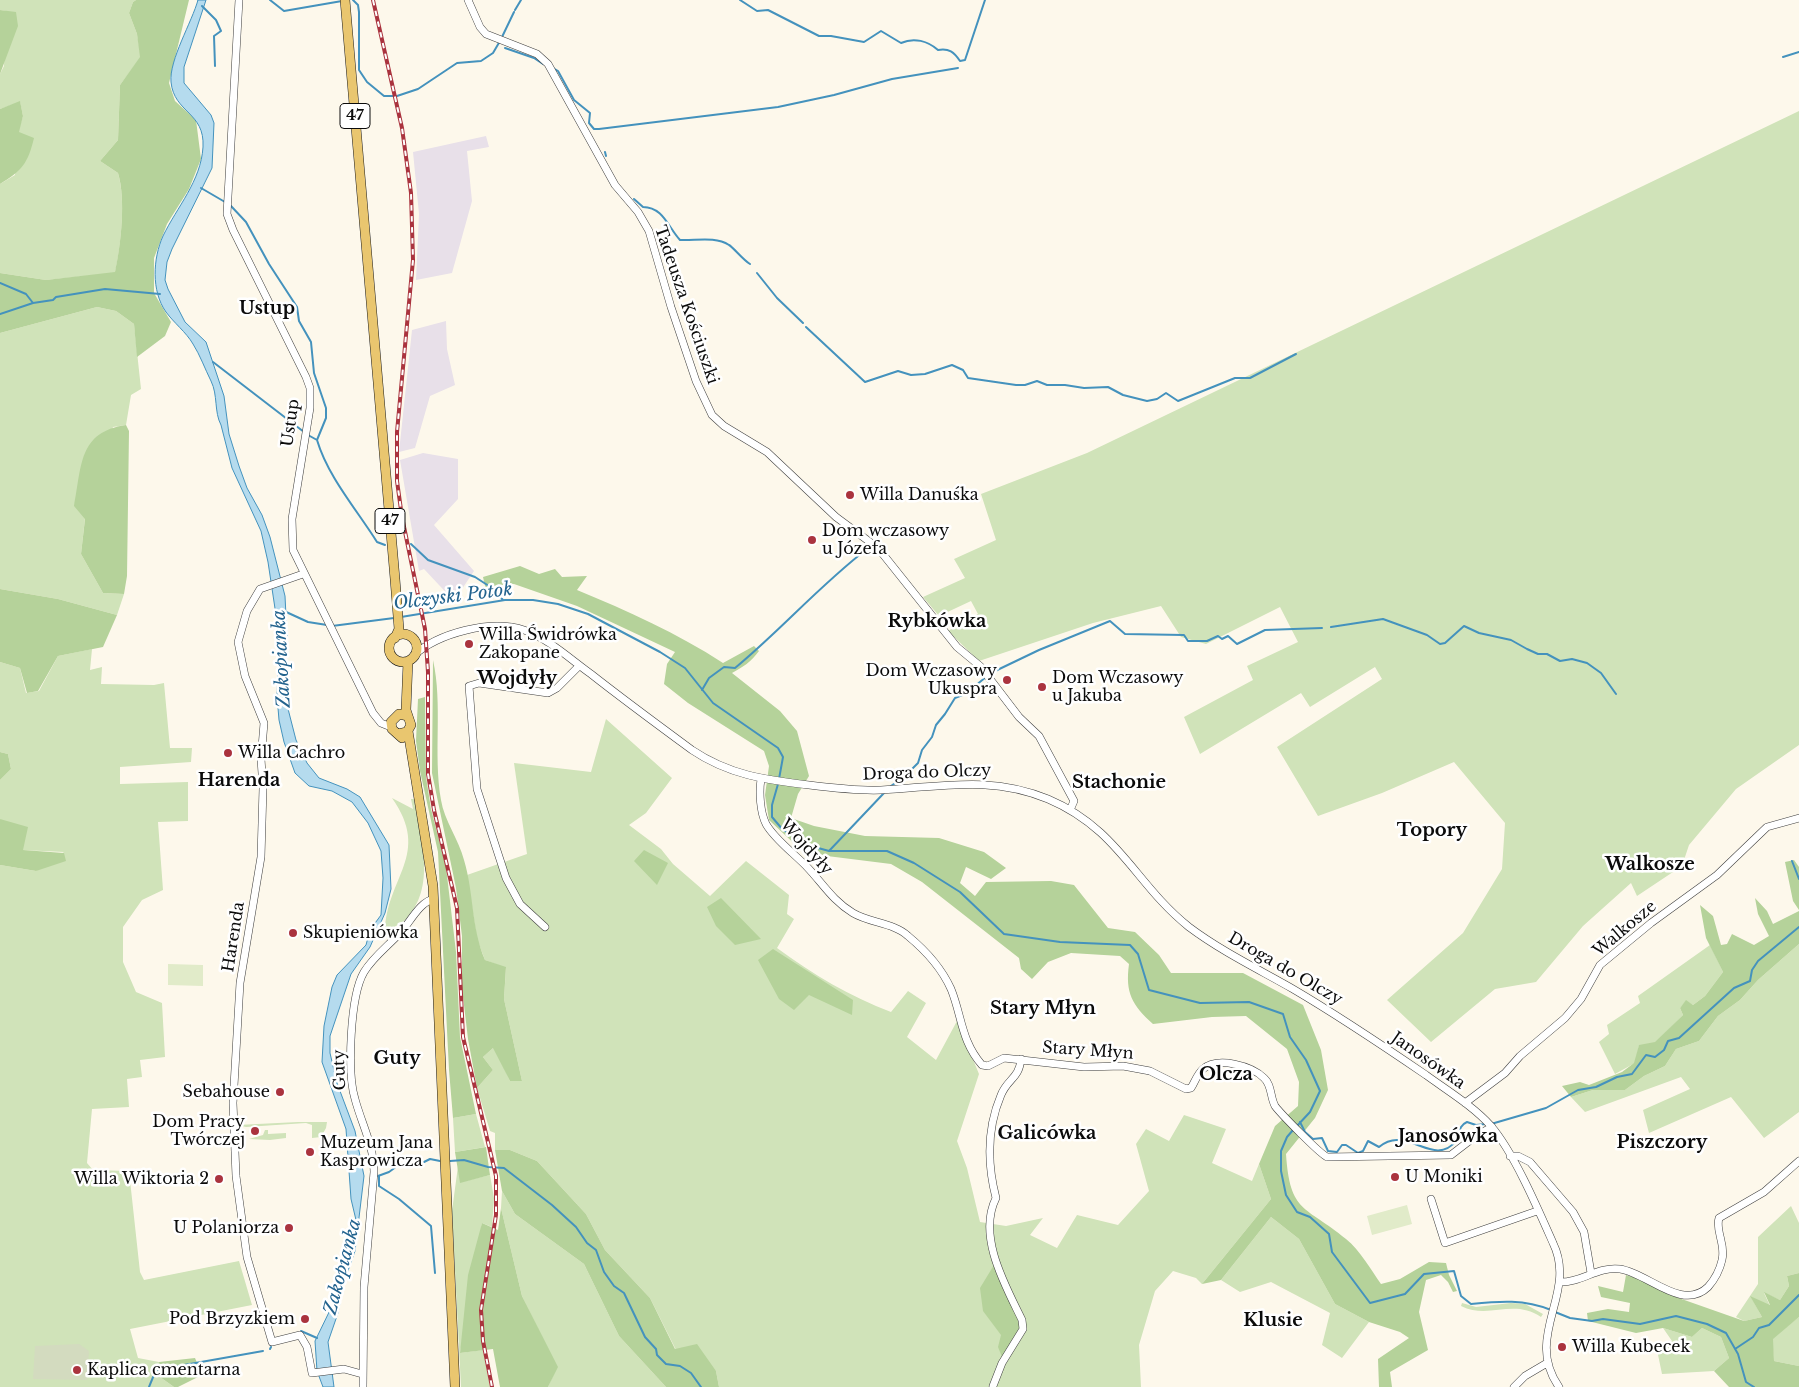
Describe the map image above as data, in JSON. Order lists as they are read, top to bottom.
{
  "streets": {
    "main road": ["47"],
    "street": [
      "Tadeusza Kościuszki",
      "Ustup",
      "Droga do Olczy",
      "Wojdyły",
      "Walkosze",
      "Harenda",
      "Stary Młyn",
      "Janosówka",
      "Guty"
    ]
  },
  "crossings": [
    ["47", "Guty"],
    ["Tadeusza Kościuszki", "Droga do Olczy"],
    ["Ustup", "Harenda"],
    ["Droga do Olczy", "Wojdyły"],
    ["Droga do Olczy", "Janosówka"],
    ["Wojdyły", "Stary Młyn"],
    ["Walkosze", "Janosówka"],
    ["Harenda", "Guty"],
    ["Stary Młyn", "Janosówka"]
  ],
  "districts": [
    "Ustup",
    "Rybkówka",
    "Wojdyły",
    "Harenda",
    "Stachonie",
    "Topory",
    "Walkosze",
    "Stary Młyn",
    "Guty",
    "Olcza",
    "Galicówka",
    "Janosówka",
    "Piszczory",
    "Klusie"
  ],
  "water": ["Olczyski Potok", "Zakopianka"],
  "places": [
    "Willa Danuśka",
    "Dom wczasowy u Józefa",
    "Willa Świdrówka Zakopane",
    "Dom Wczasowy Ukuspra",
    "Dom Wczasowy u Jakuba",
    "Willa Cachro",
    "Skupieniówka",
    "Sebahouse",
    "Dom Pracy Twórczej",
    "Muzeum Jana Kasprowicza",
    "U Moniki",
    "Willa Wiktoria 2",
    "U Polaniorza",
    "Pod Brzyzkiem",
    "Willa Kubecek",
    "Kaplica cmentarna"
  ]
}
